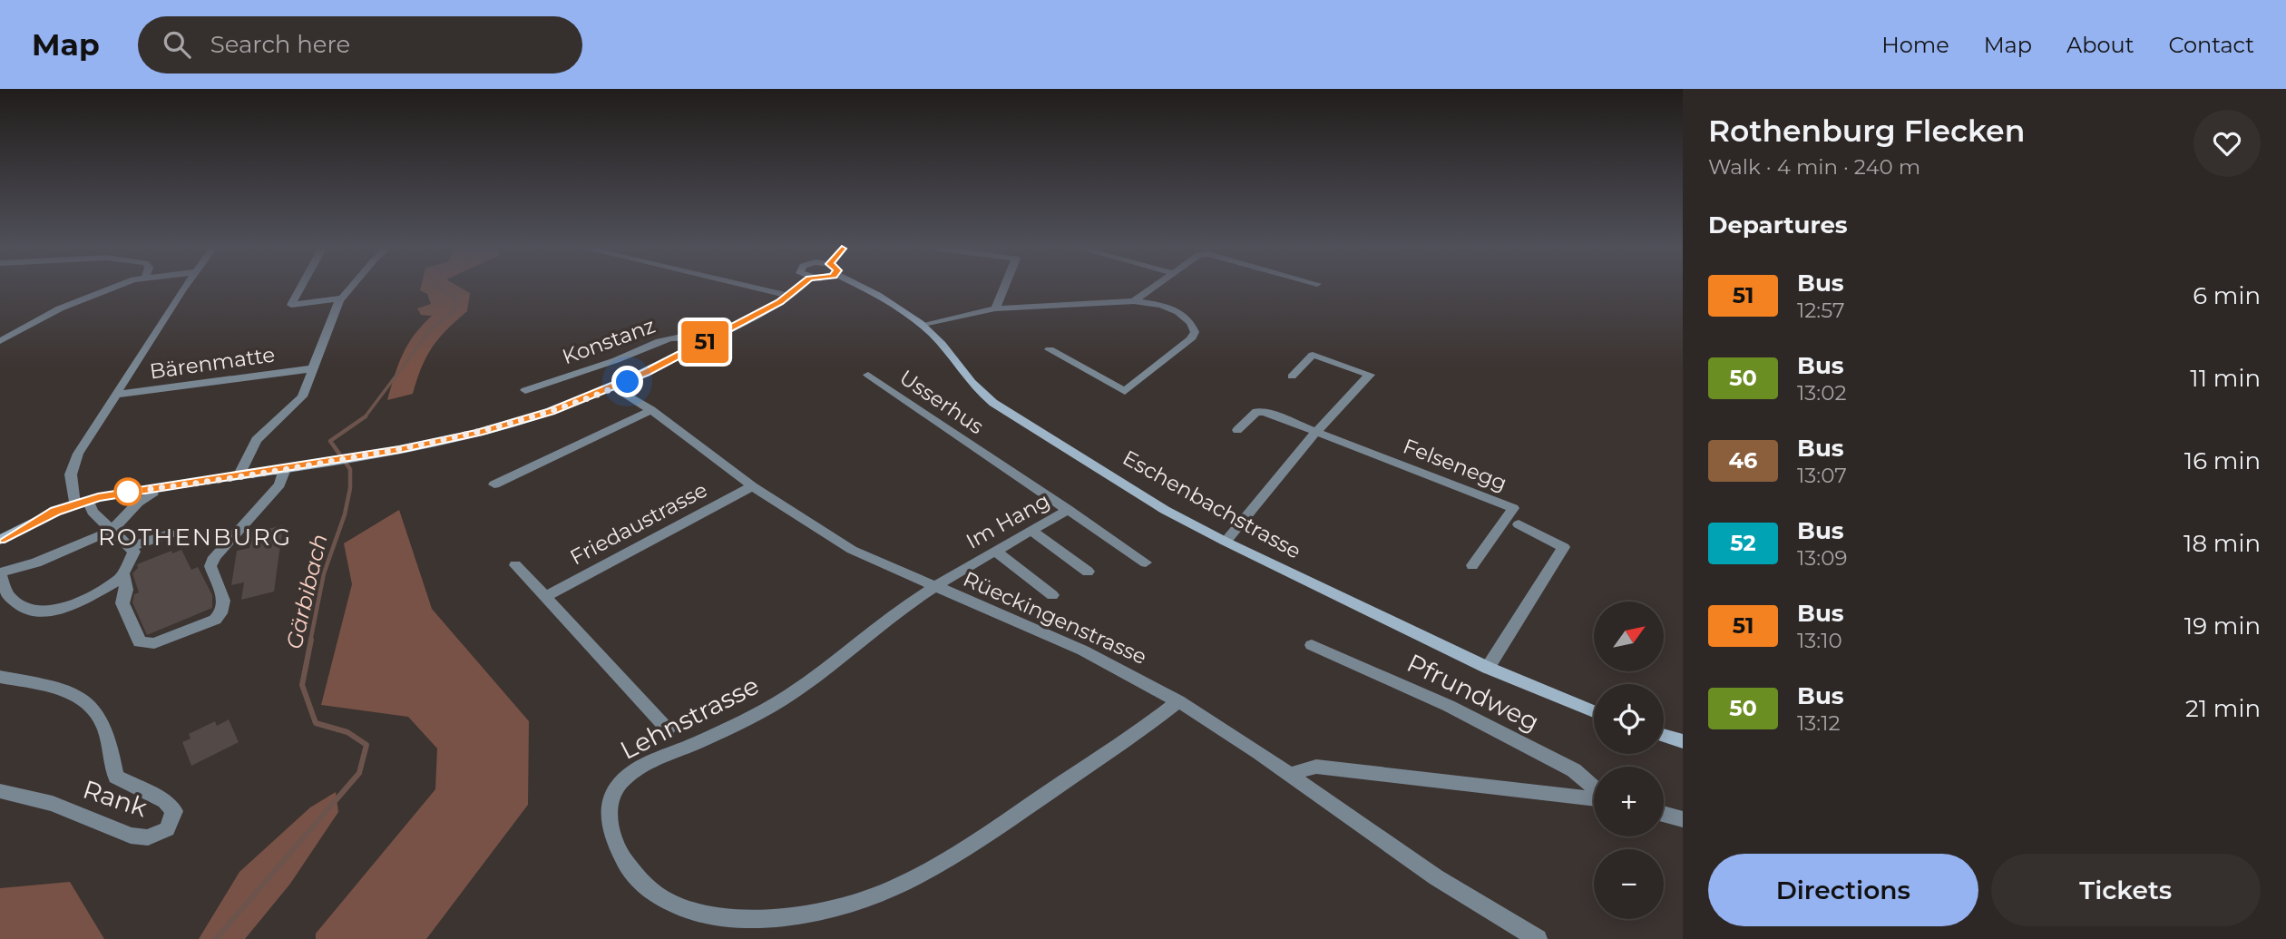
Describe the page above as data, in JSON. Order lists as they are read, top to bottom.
{
  "streets": {
    "main road": ["Eschenbachstrasse"],
    "street": [
      "Konstanz",
      "Bärenmatte",
      "Usserhus",
      "Felsenegg",
      "Im Hang",
      "Friedaustrasse",
      "Rüeckingenstrasse",
      "Pfrundweg",
      "Lehnstrasse",
      "Rank"
    ]
  },
  "crossings": [
    ["Usserhus", "Im Hang"],
    ["Im Hang", "Rüeckingenstrasse"],
    ["Im Hang", "Lehnstrasse"],
    ["Friedaustrasse", "Rüeckingenstrasse"],
    ["Rüeckingenstrasse", "Pfrundweg"],
    ["Rüeckingenstrasse", "Lehnstrasse"]
  ],
  "districts": ["ROTHENBURG"],
  "water": ["Gärbibach"],
  "lines": ["bus line 51"],
  "north": "top right",
  "page": {
    "header": "Map",
    "search": "Search here",
    "nav": [
      "Home",
      "Map",
      "About",
      "Contact"
    ],
    "on_map": "51",
    "heading": [
      ["Rothenburg Flecken", "Walk · 4 min · 240 m"],
      "Departures"
    ],
    "list": [
      {
        "mark": "51",
        "name": "Bus",
        "note": "12:57",
        "value": "6 min"
      },
      {
        "mark": "50",
        "name": "Bus",
        "note": "13:02",
        "value": "11 min"
      },
      {
        "mark": "46",
        "name": "Bus",
        "note": "13:07",
        "value": "16 min"
      },
      {
        "mark": "52",
        "name": "Bus",
        "note": "13:09",
        "value": "18 min"
      },
      {
        "mark": "51",
        "name": "Bus",
        "note": "13:10",
        "value": "19 min"
      },
      {
        "mark": "50",
        "name": "Bus",
        "note": "13:12",
        "value": "21 min"
      }
    ],
    "map_buttons": ["+", "−"],
    "buttons": ["Directions", "Tickets"]
  }
}
